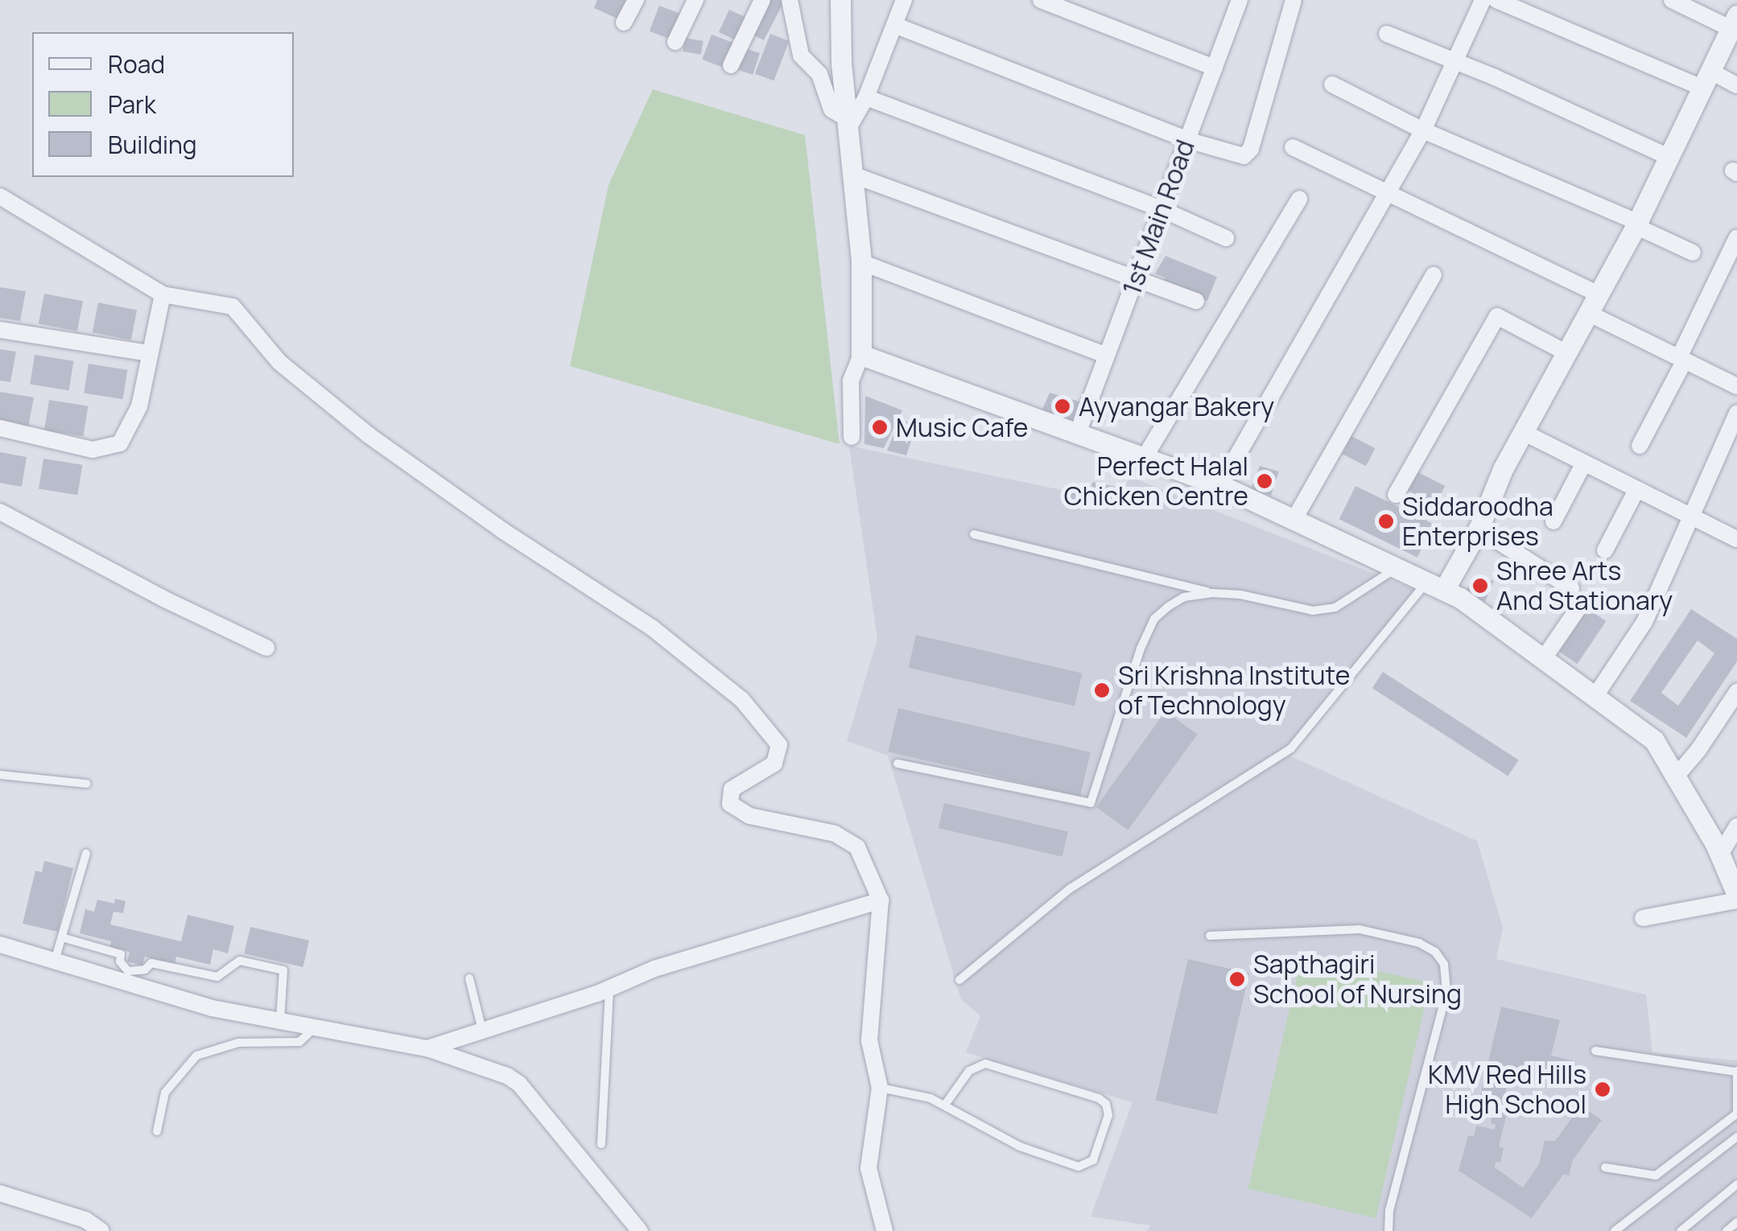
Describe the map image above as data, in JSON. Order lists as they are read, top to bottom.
{
  "streets": {
    "street": ["1st Main Road"]
  },
  "places": [
    "Ayyangar Bakery",
    "Music Cafe",
    "Perfect Halal Chicken Centre",
    "Siddaroodha Enterprises",
    "Shree Arts And Stationary",
    "Sri Krishna Institute of Technology",
    "Sapthagiri School of Nursing",
    "KMV Red Hills High School"
  ],
  "legend": ["Road", "Park", "Building"]
}
